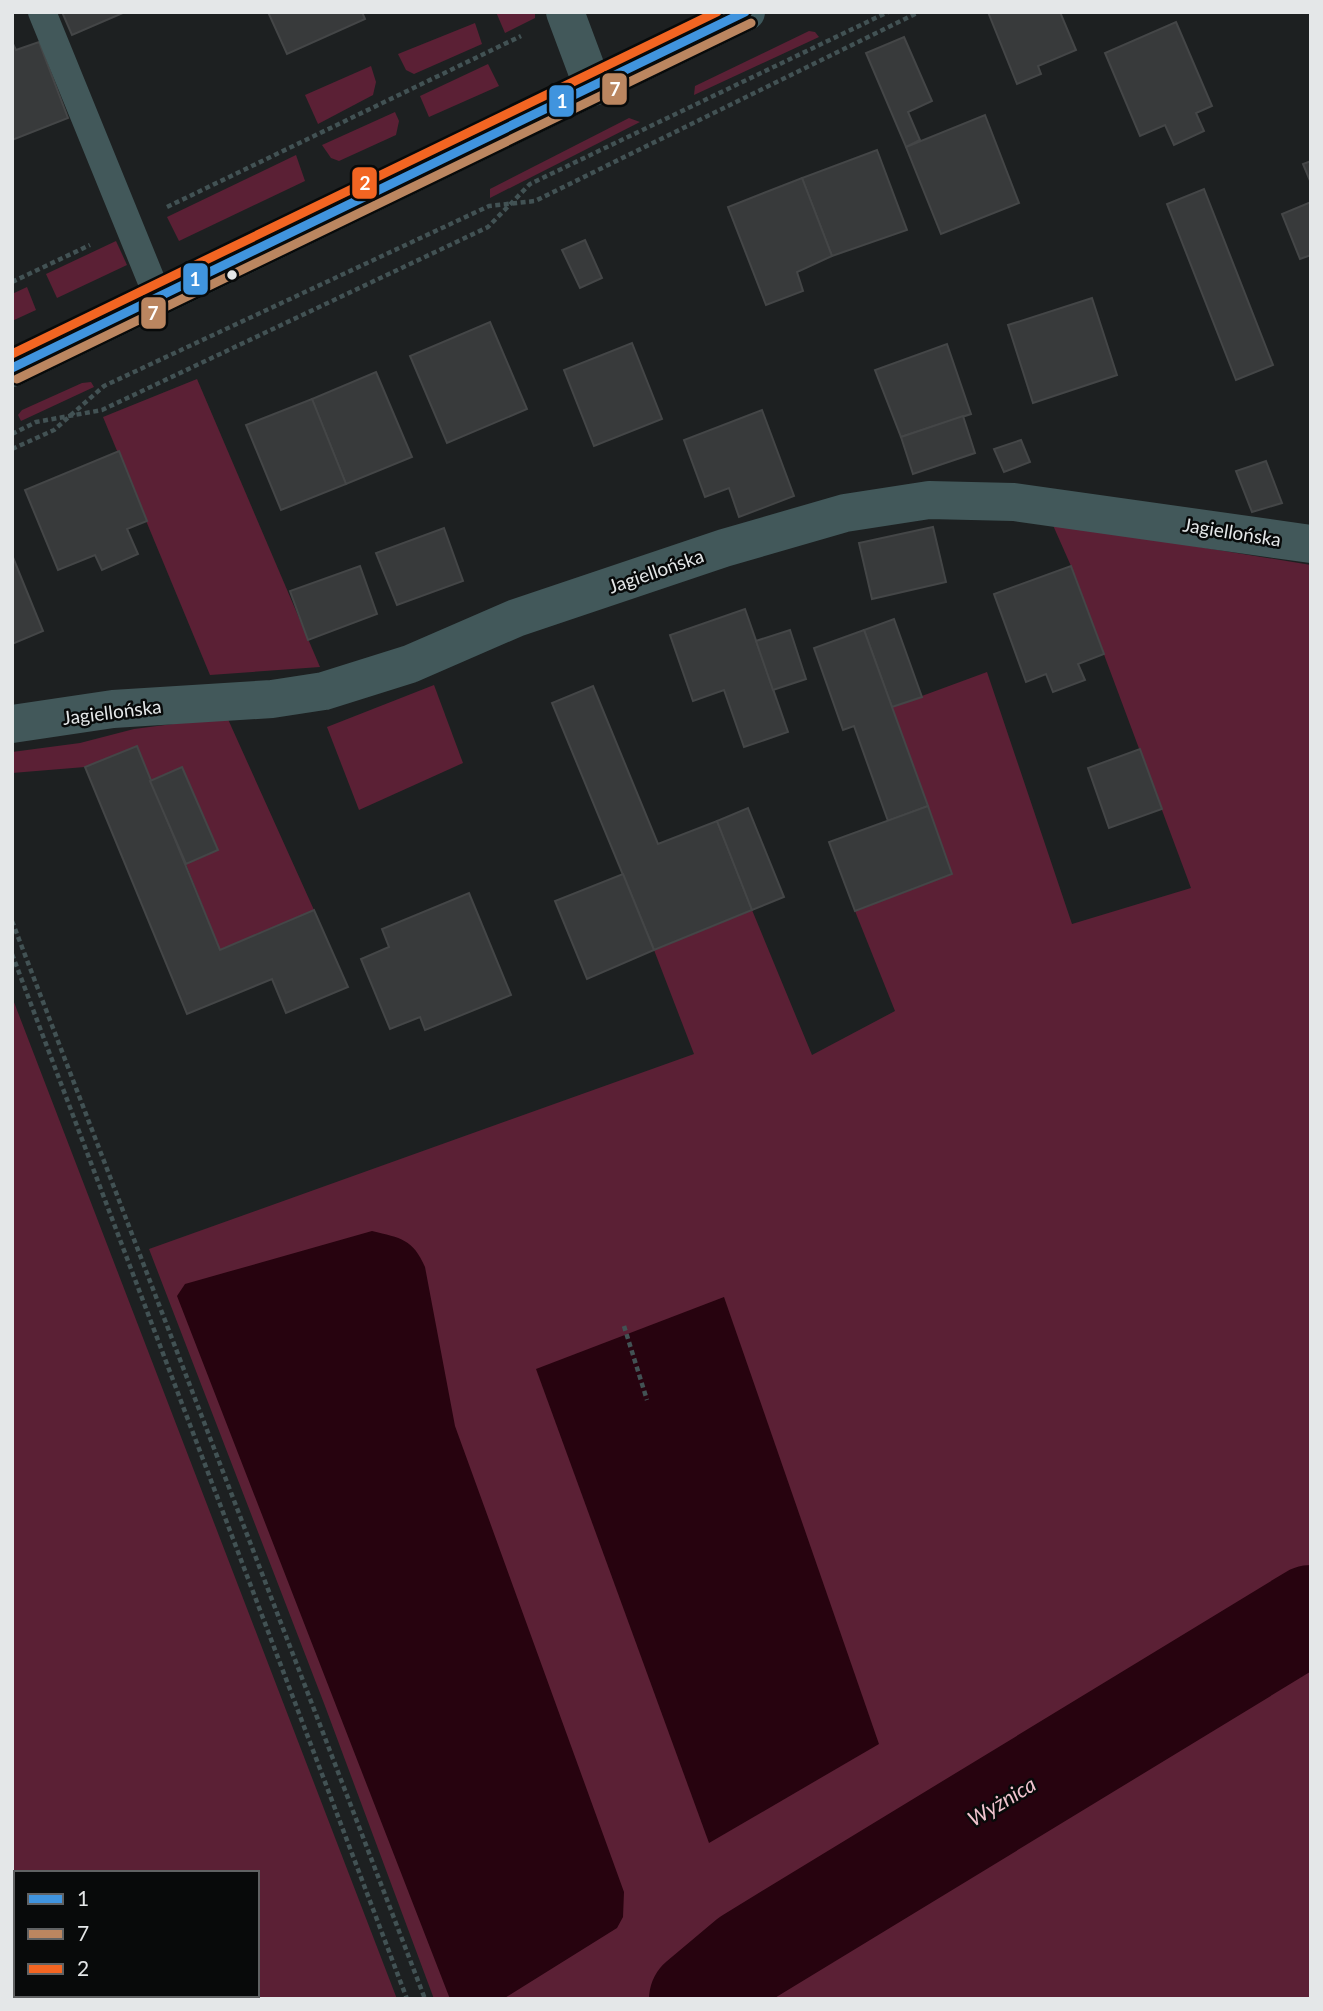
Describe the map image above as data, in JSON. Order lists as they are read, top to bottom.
{
  "streets": {
    "street": ["Jagiellońska"]
  },
  "water": ["Wyżnica"],
  "lines": ["transit line 1", "transit line 2", "transit line 7"],
  "legend": ["1", "7", "2"]
}
